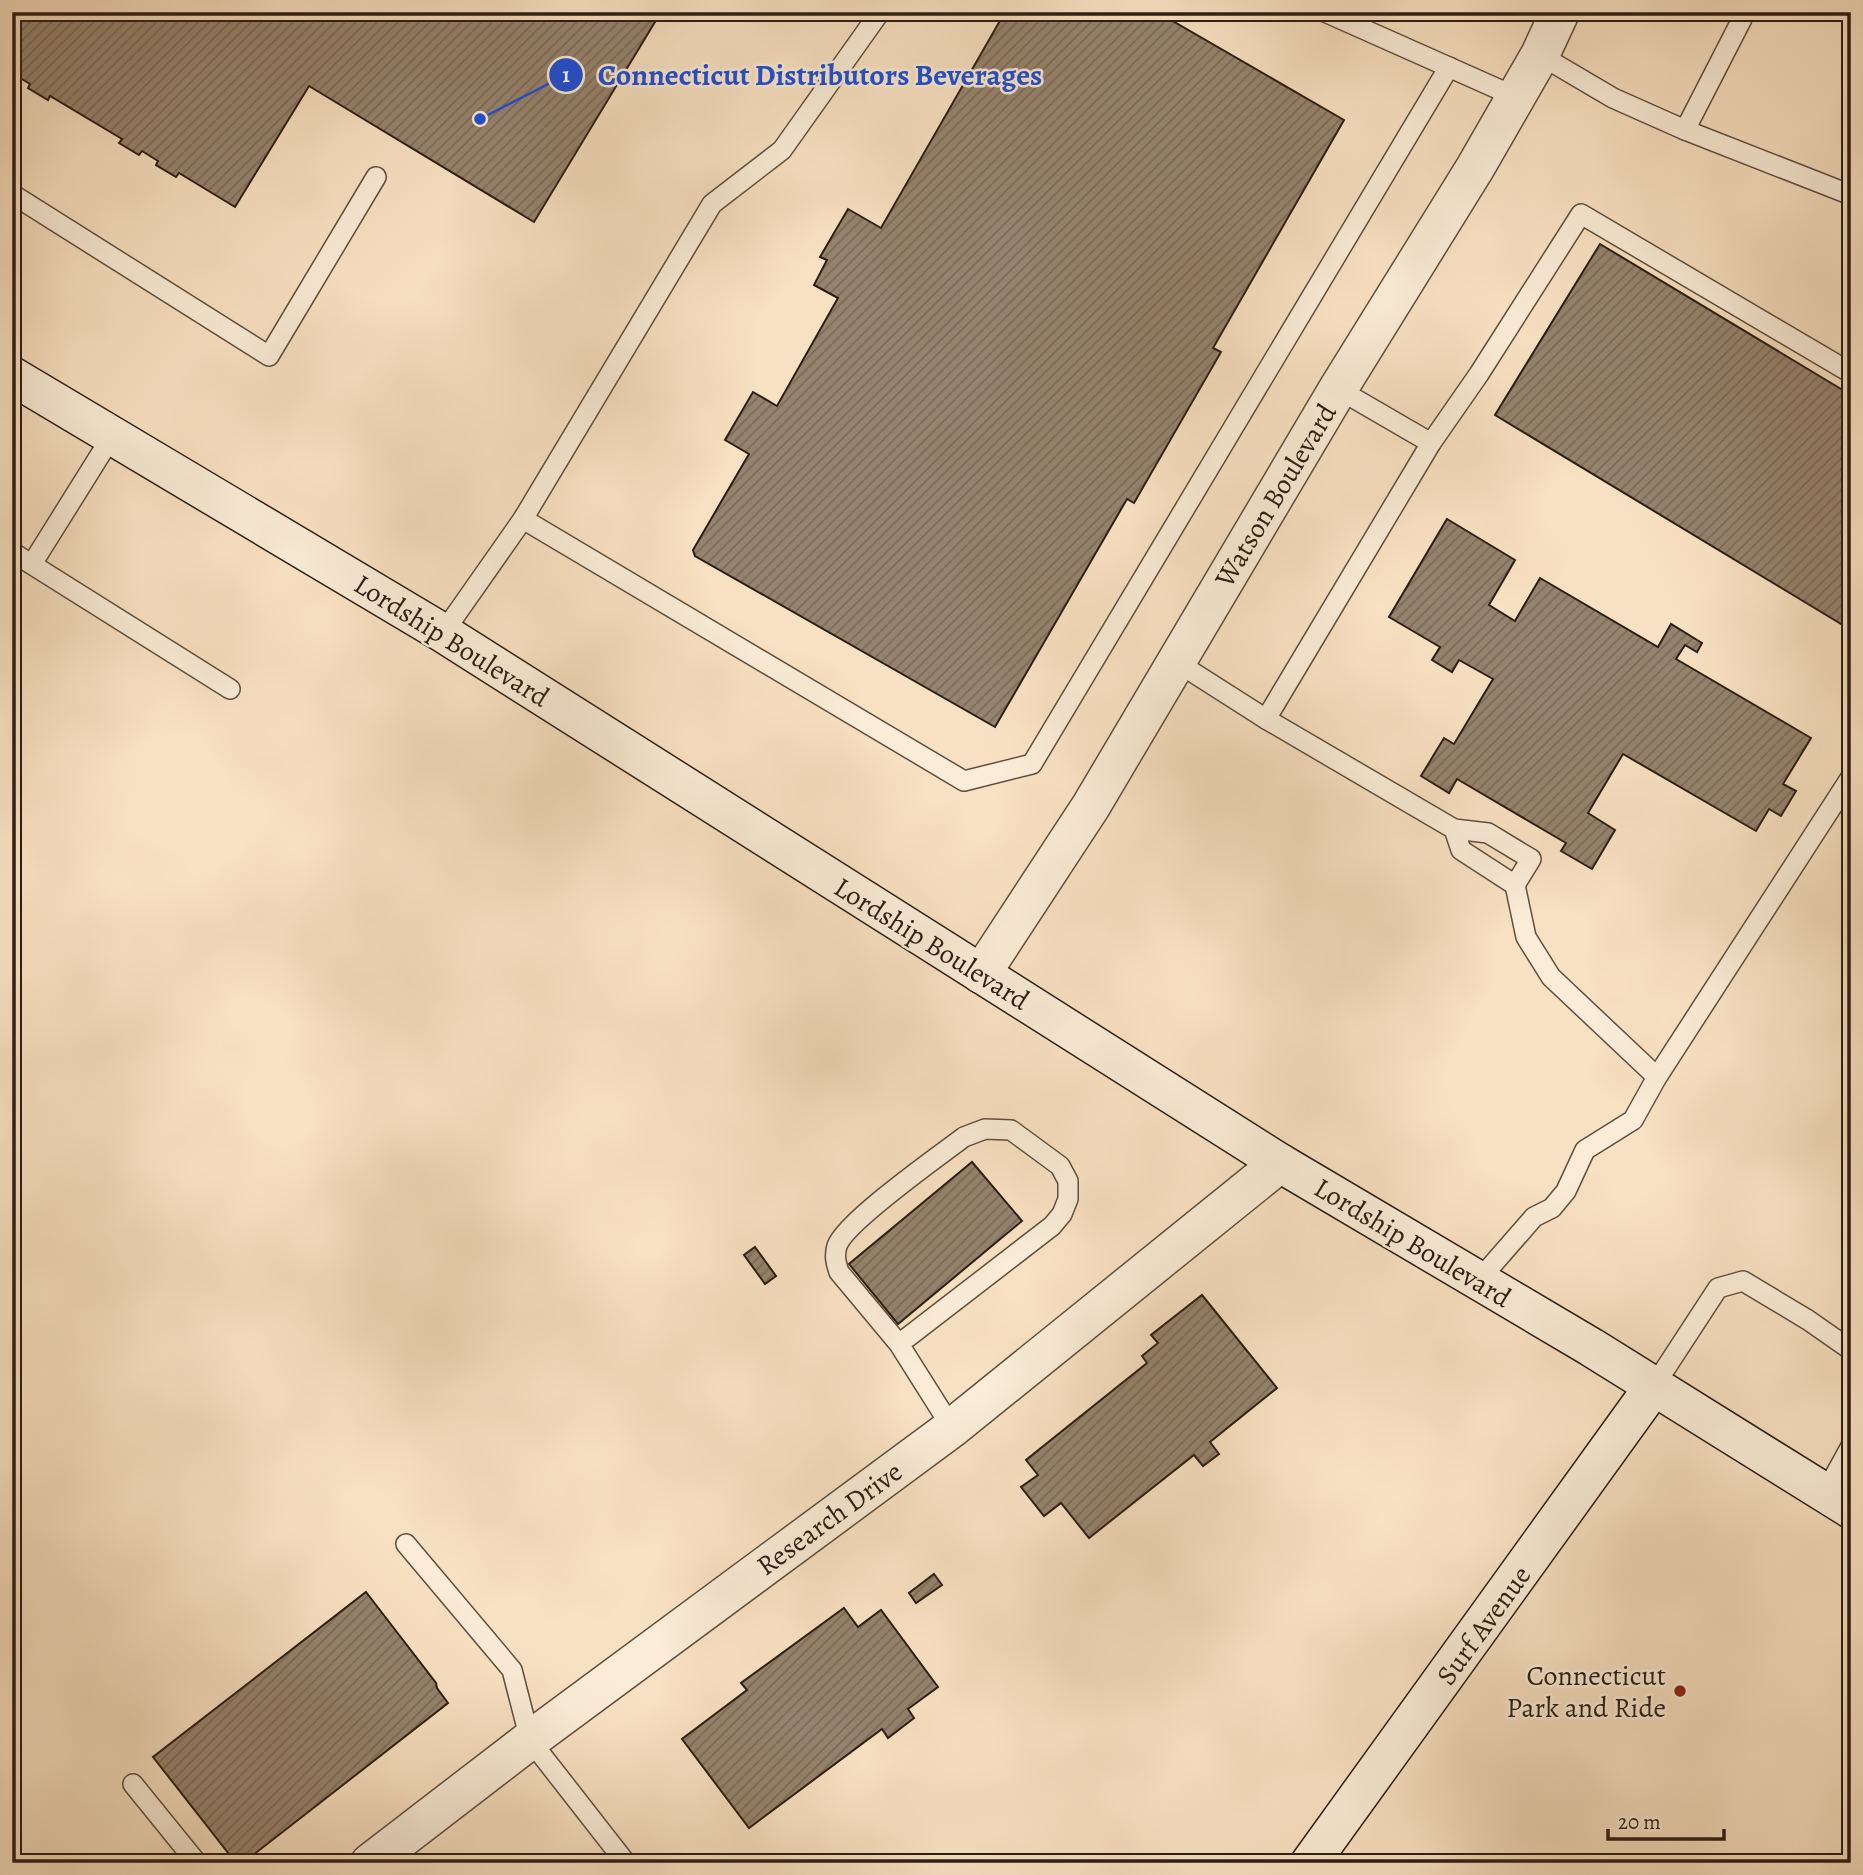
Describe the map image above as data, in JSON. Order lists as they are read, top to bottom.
{
  "streets": {
    "main road": [
      "Watson Boulevard",
      "Lordship Boulevard",
      "Research Drive",
      "Surf Avenue"
    ]
  },
  "crossings": [
    ["Watson Boulevard", "Lordship Boulevard"],
    ["Lordship Boulevard", "Research Drive"],
    ["Lordship Boulevard", "Surf Avenue"]
  ],
  "places": ["Connecticut Distributors Beverages", "Connecticut Park and Ride"],
  "scale_bar": "20 m"
}
